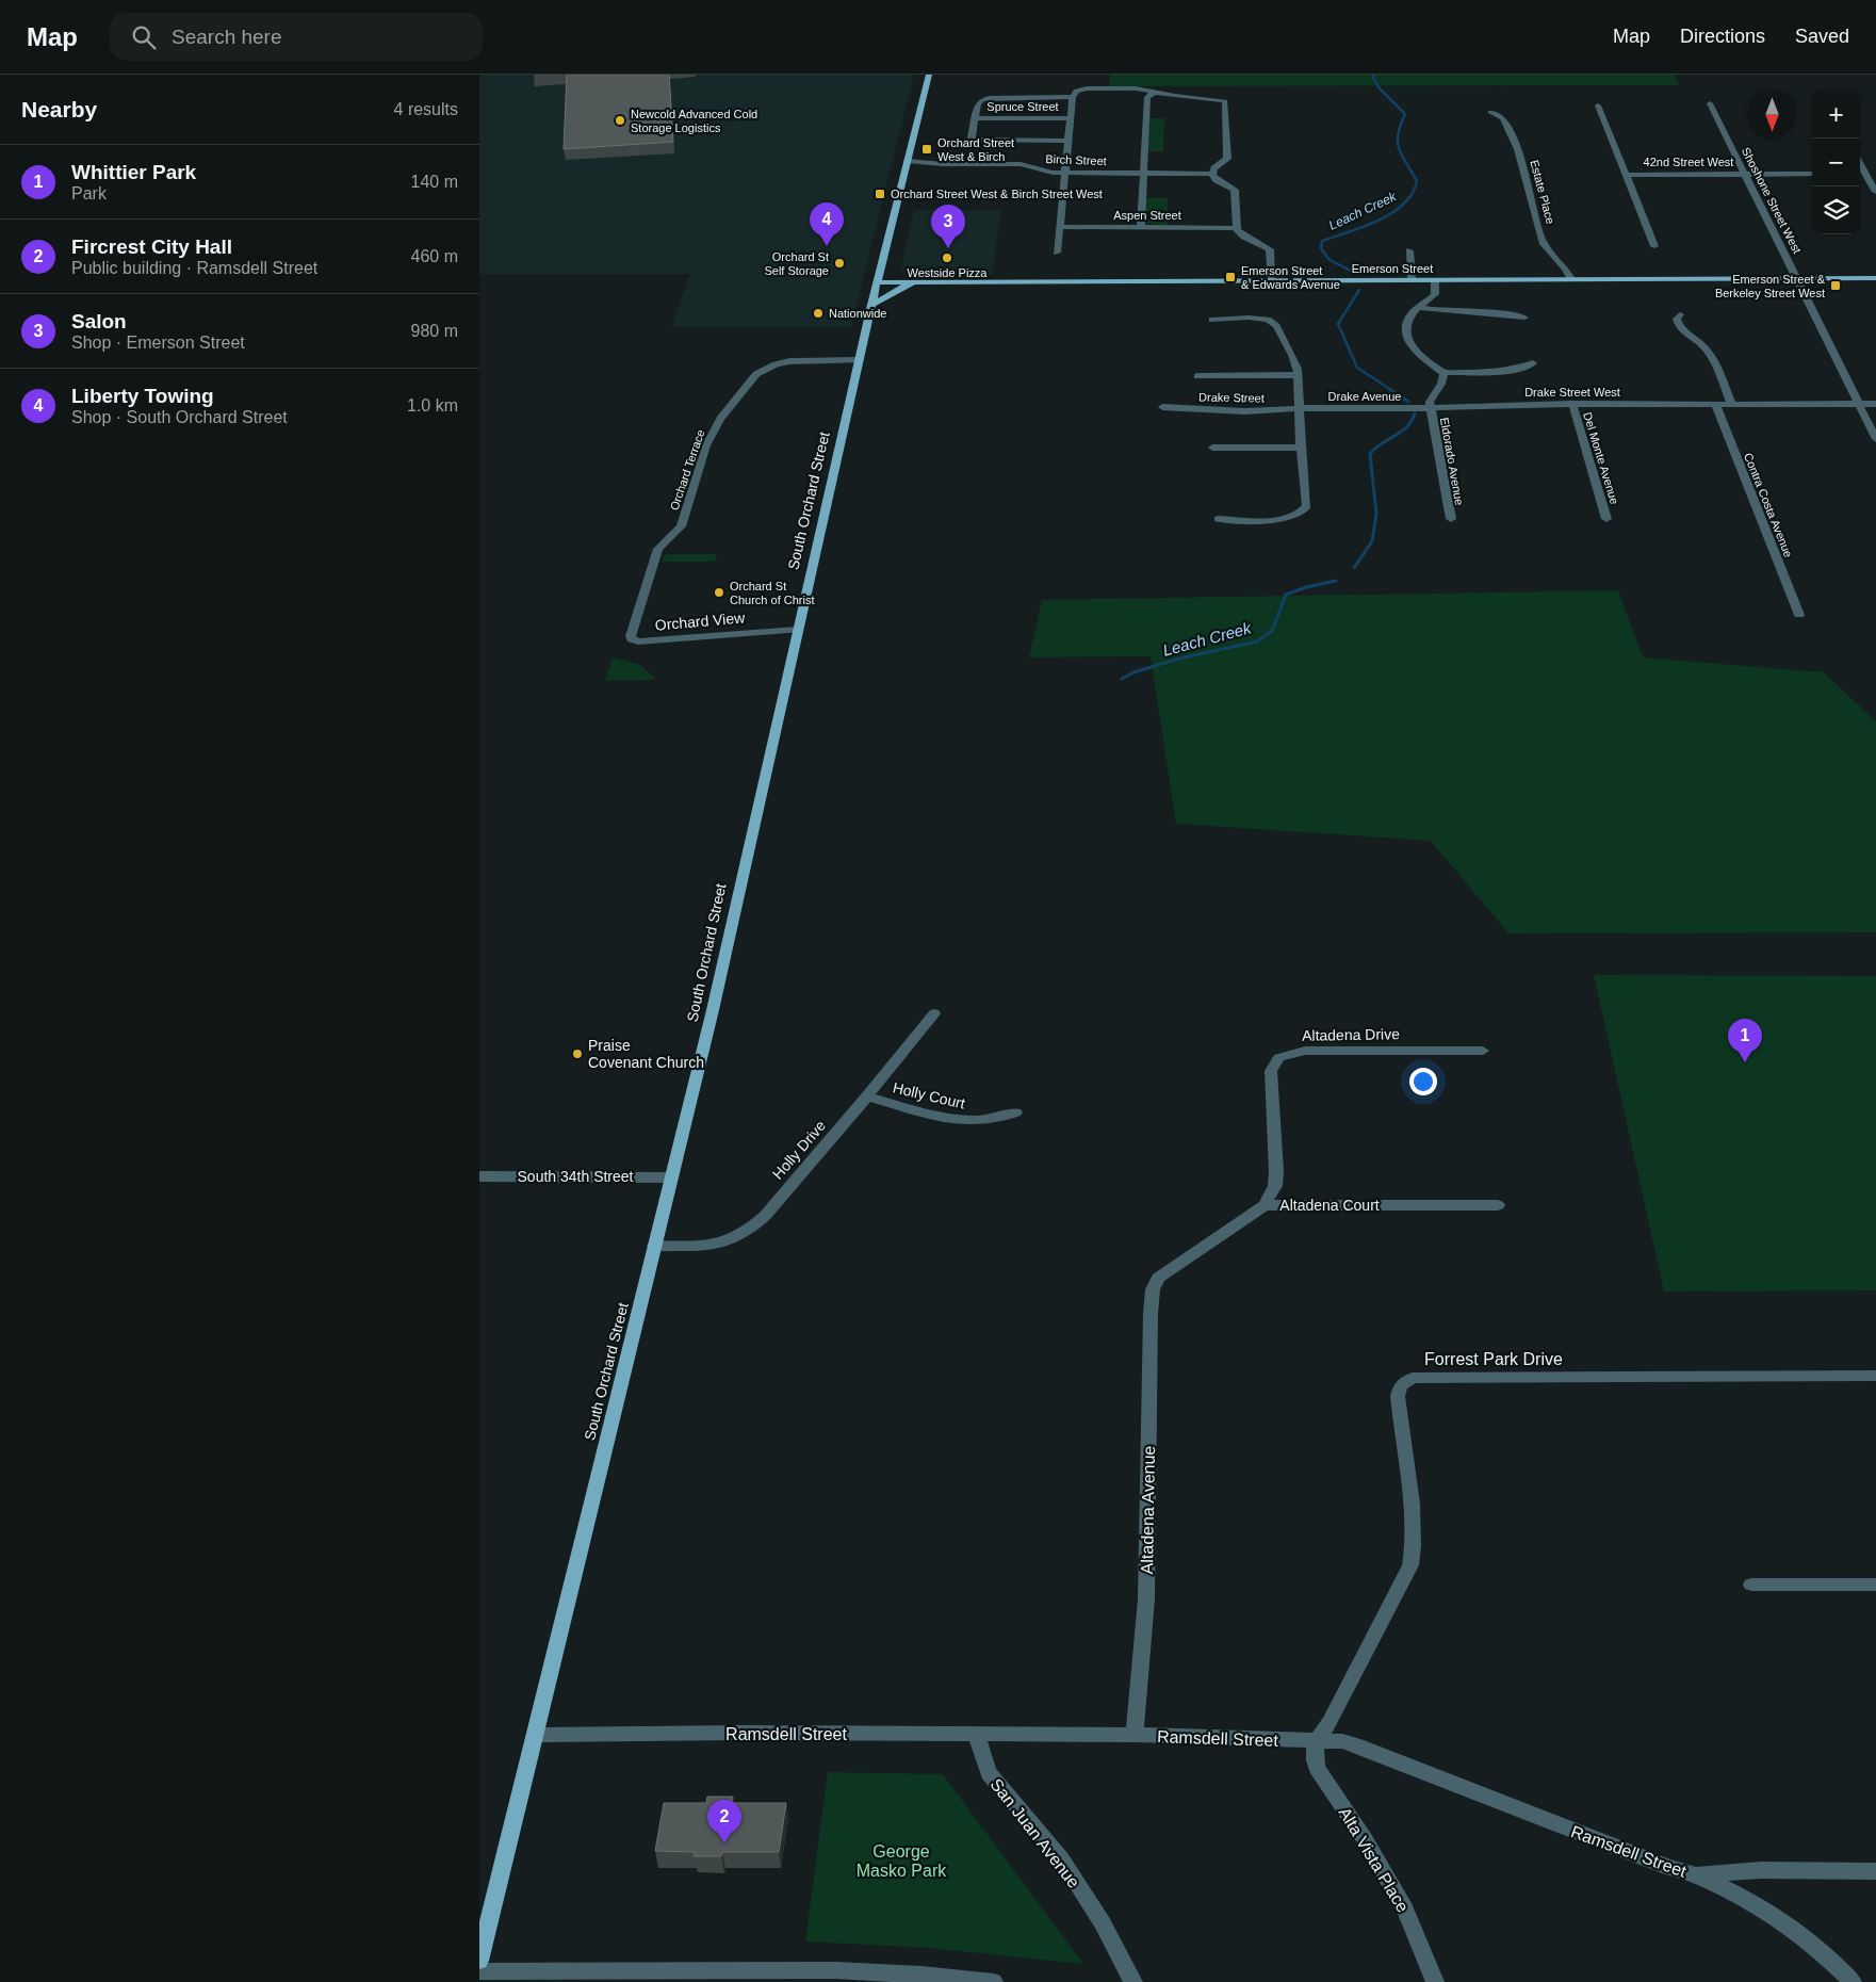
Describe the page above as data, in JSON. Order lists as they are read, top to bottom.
{
  "streets": {
    "main road": ["Emerson Street", "South Orchard Street"],
    "street": [
      "Spruce Street",
      "Birch Street",
      "42nd Street West",
      "Estate Place",
      "Shoshone Street West",
      "Aspen Street",
      "Drake Street West",
      "Drake Avenue",
      "Drake Street",
      "Del Monte Avenue",
      "Eldorado Avenue",
      "Orchard Terrace",
      "Contra Costa Avenue",
      "Orchard View",
      "Altadena Drive",
      "Holly Court",
      "Holly Drive",
      "South 34th Street",
      "Altadena Court",
      "Forrest Park Drive",
      "Altadena Avenue",
      "Ramsdell Street",
      "San Juan Avenue",
      "Alta Vista Place"
    ]
  },
  "crossings": [
    ["Birch Street", "South Orchard Street"],
    ["42nd Street West", "Shoshone Street West"],
    ["Estate Place", "Emerson Street"],
    ["Shoshone Street West", "Emerson Street"],
    ["Emerson Street", "South Orchard Street"],
    ["Drake Street West", "Drake Avenue"],
    ["Drake Street West", "Del Monte Avenue"],
    ["Drake Street West", "Eldorado Avenue"],
    ["Drake Street West", "Contra Costa Avenue"],
    ["Drake Avenue", "Drake Street"],
    ["Drake Avenue", "Eldorado Avenue"],
    ["Orchard Terrace", "South Orchard Street"],
    ["Orchard Terrace", "Orchard View"],
    ["South Orchard Street", "Orchard View"],
    ["South Orchard Street", "Holly Drive"],
    ["South Orchard Street", "South 34th Street"],
    ["South Orchard Street", "Ramsdell Street"],
    ["Altadena Drive", "Altadena Court"],
    ["Holly Court", "Holly Drive"],
    ["Altadena Court", "Altadena Avenue"],
    ["Forrest Park Drive", "Ramsdell Street"],
    ["Forrest Park Drive", "Alta Vista Place"],
    ["Altadena Avenue", "Ramsdell Street"],
    ["Ramsdell Street", "San Juan Avenue"],
    ["Ramsdell Street", "Alta Vista Place"]
  ],
  "water": ["Leach Creek"],
  "parks": ["George Masko Park"],
  "places": {
    "other": [
      "Newcold Advanced Cold Storage Logistics",
      "Westside Pizza",
      "Orchard St Self Storage",
      "Nationwide",
      "Orchard St Church of Christ",
      "Praise Covenant Church"
    ],
    "transit": [
      "Orchard Street West & Birch",
      "Orchard Street West & Birch Street West",
      "Emerson Street & Edwards Avenue",
      "Emerson Street & Berkeley Street West"
    ]
  },
  "north": "bottom",
  "page": {
    "header": "Map",
    "search": "Search here",
    "nav": ["Map", "Directions", "Saved"],
    "heading": ["Nearby", "4 results"],
    "map_buttons": ["+", "−"],
    "list": [
      {
        "mark": "1",
        "name": "Whittier Park",
        "note": "Park",
        "value": "140 m"
      },
      {
        "mark": "2",
        "name": "Fircrest City Hall",
        "note": "Public building · Ramsdell Street",
        "value": "460 m"
      },
      {
        "mark": "3",
        "name": "Salon",
        "note": "Shop · Emerson Street",
        "value": "980 m"
      },
      {
        "mark": "4",
        "name": "Liberty Towing",
        "note": "Shop · South Orchard Street",
        "value": "1.0 km"
      }
    ],
    "pins": [
      "4",
      "3",
      "1",
      "2"
    ]
  }
}
